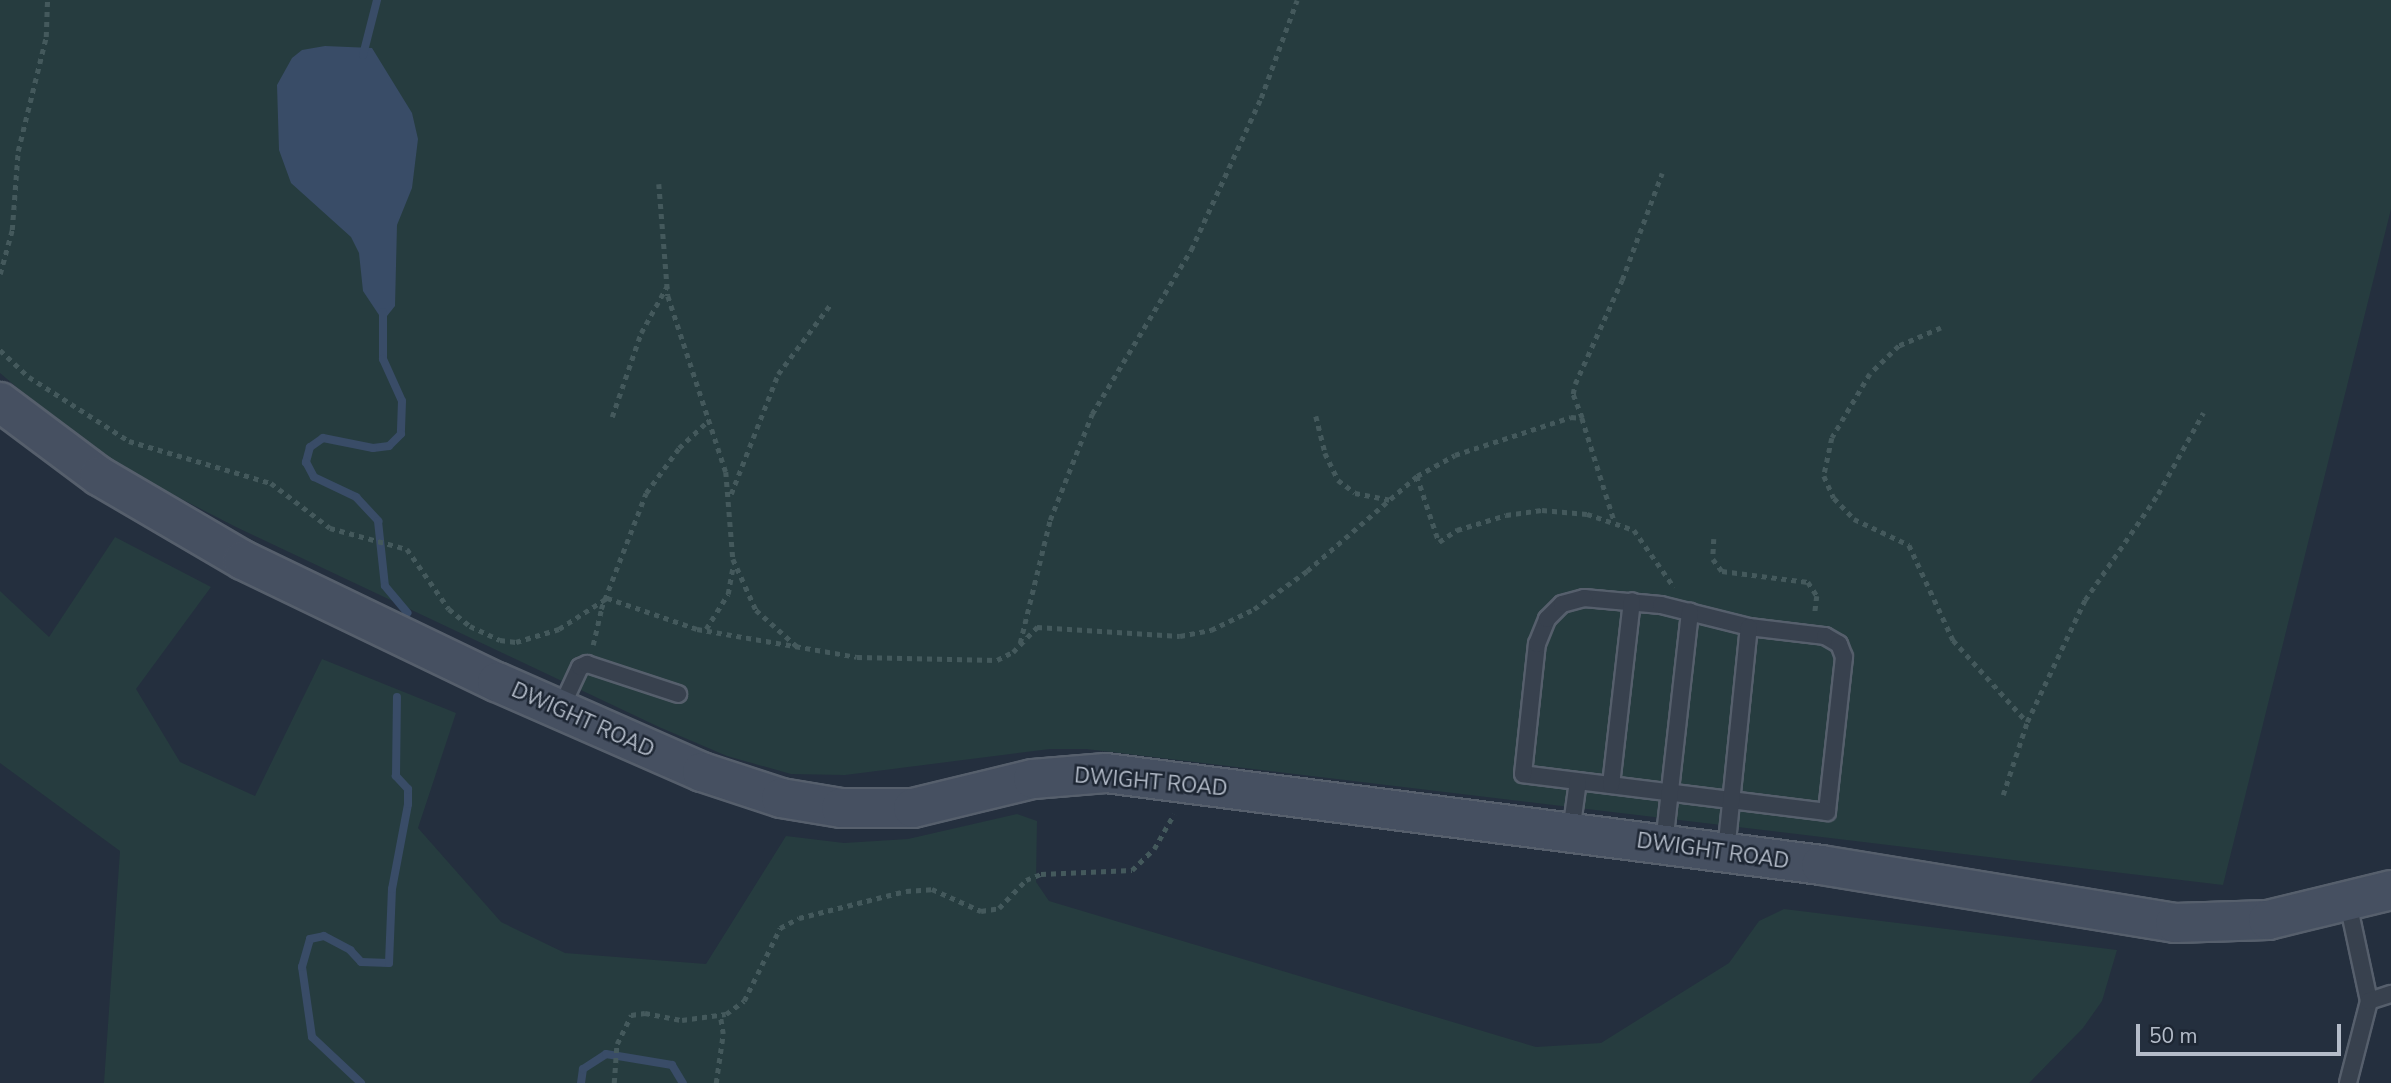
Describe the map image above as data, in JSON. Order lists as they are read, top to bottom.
{
  "streets": {
    "main road": ["DWIGHT ROAD"]
  },
  "scale_bar": "50 m"
}
